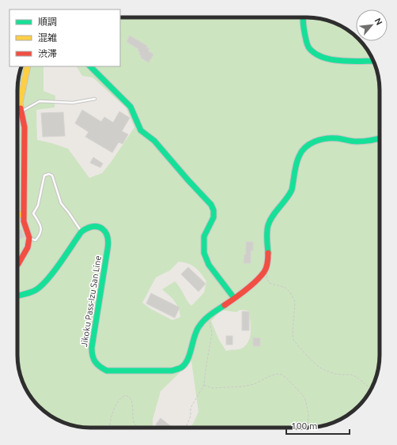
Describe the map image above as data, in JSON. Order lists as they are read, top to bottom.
{
  "streets": {
    "main road": ["Jikoku Pass-Izu San Line"]
  },
  "legend": ["順調", "混雑", "渋滞"],
  "scale_bar": "100 m",
  "north": "top right"
}
